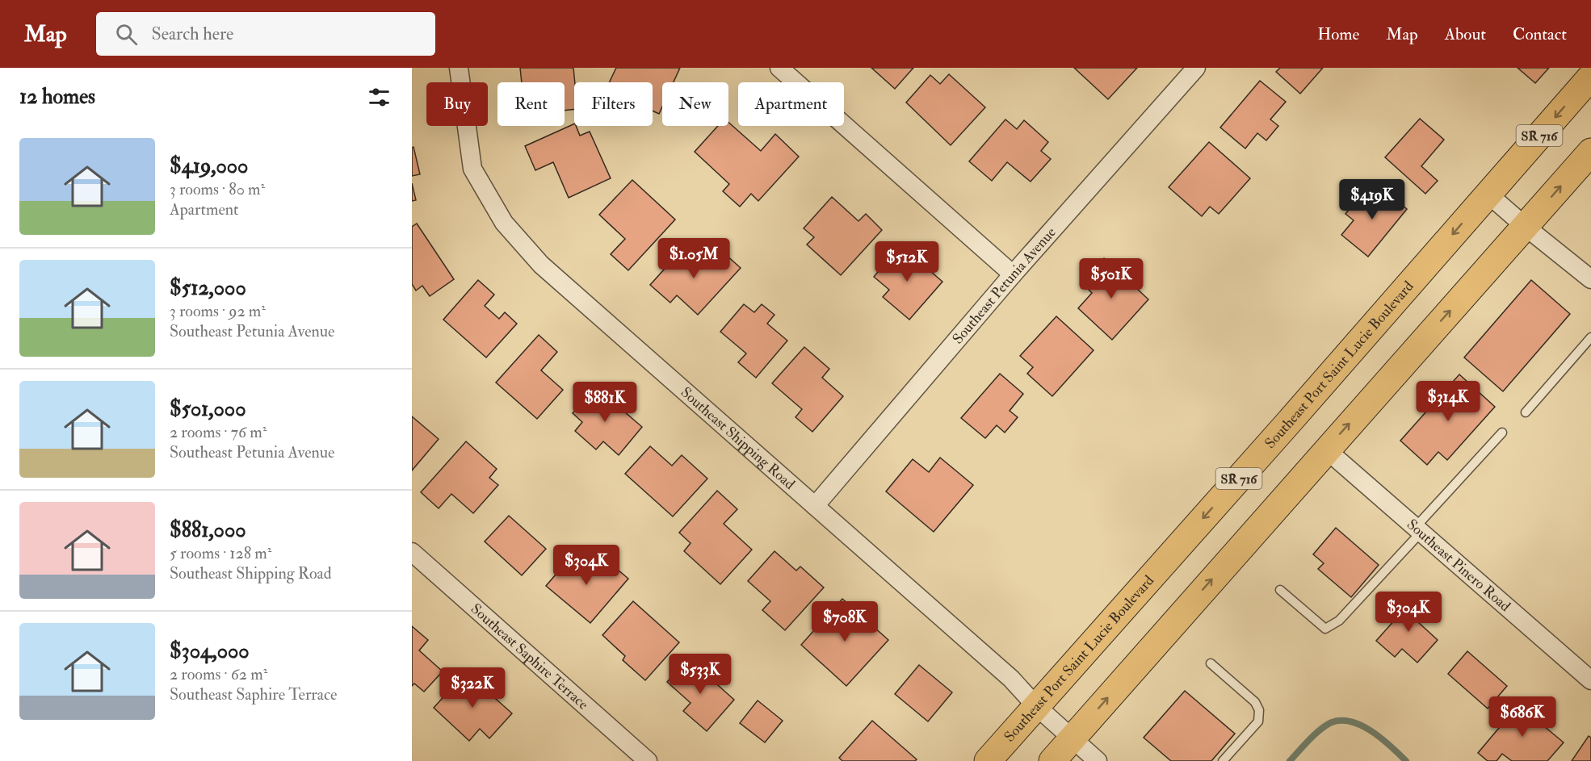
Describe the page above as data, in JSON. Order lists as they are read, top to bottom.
{
  "streets": {
    "main road": ["SR 716", "Southeast Port Saint Lucie Boulevard"],
    "street": [
      "Southeast Petunia Avenue",
      "Southeast Shipping Road",
      "Southeast Pinero Road",
      "Southeast Saphire Terrace"
    ]
  },
  "crossings": [
    ["Southeast Petunia Avenue", "Southeast Shipping Road"],
    ["Southeast Port Saint Lucie Boulevard", "Southeast Shipping Road"]
  ],
  "page": {
    "header": "Map",
    "search": "Search here",
    "nav": [
      "Home",
      "Map",
      "About",
      "Contact"
    ],
    "heading": "12 homes",
    "chip": [
      "Buy",
      "Rent",
      "Filters",
      "New",
      "Apartment"
    ],
    "list": [
      {
        "name": "$419,000",
        "note": "3 rooms · 80 m² · Apartment"
      },
      {
        "name": "$512,000",
        "note": "3 rooms · 92 m² · Southeast Petunia Avenue"
      },
      {
        "name": "$501,000",
        "note": "2 rooms · 76 m² · Southeast Petunia Avenue"
      },
      {
        "name": "$881,000",
        "note": "5 rooms · 128 m² · Southeast Shipping Road"
      },
      {
        "name": "$304,000",
        "note": "2 rooms · 62 m² · Southeast Saphire Terrace"
      }
    ],
    "price": [
      "$419K",
      "$1.05M",
      "$512K",
      "$501K",
      "$314K",
      "$881K",
      "$304K",
      "$304K",
      "$708K",
      "$533K",
      "$322K",
      "$686K"
    ]
  }
}
